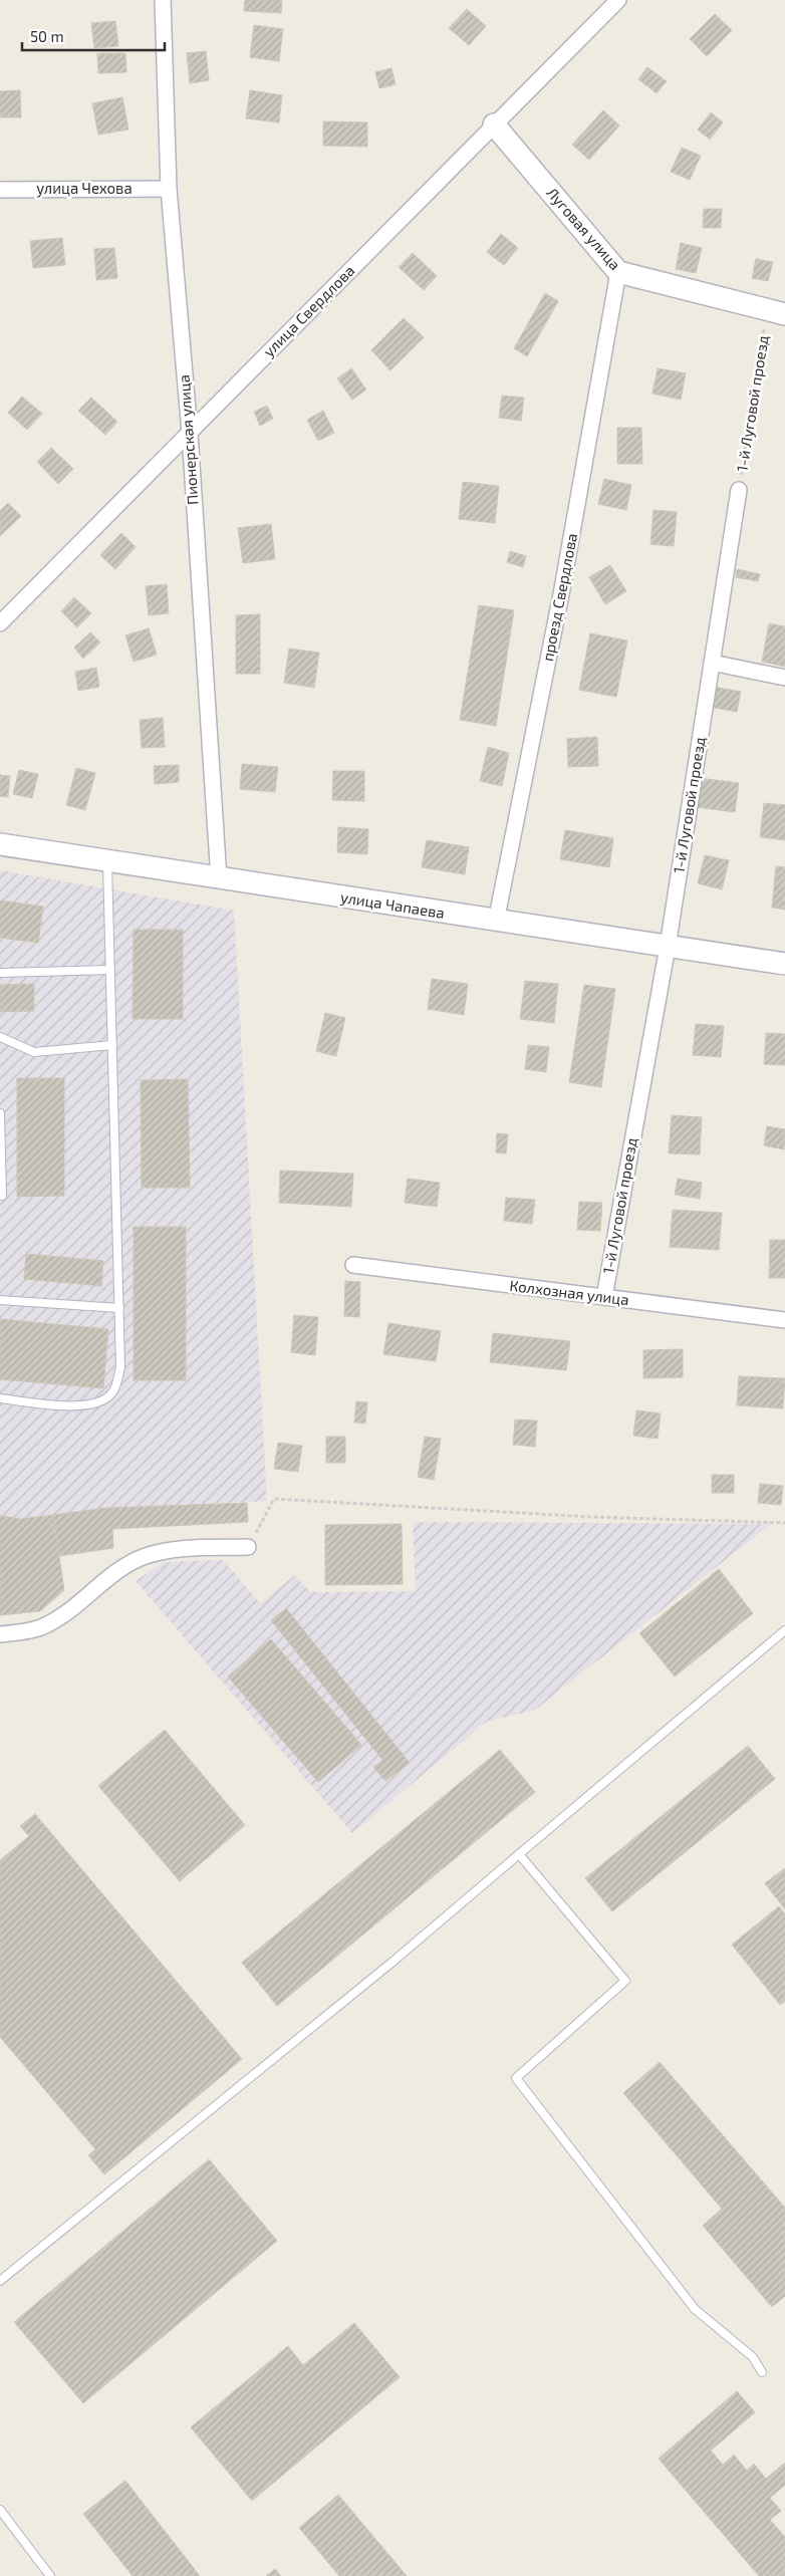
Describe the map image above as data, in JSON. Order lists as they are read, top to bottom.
{
  "streets": {
    "street": [
      "улица Чехова",
      "Луговая улица",
      "улица Свердлова",
      "1-й Луговой проезд",
      "Пионерская улица",
      "проезд Свердлова",
      "улица Чапаева",
      "Колхозная улица"
    ]
  },
  "crossings": [
    ["улица Чехова", "Пионерская улица"],
    ["Луговая улица", "улица Свердлова"],
    ["Луговая улица", "1-й Луговой проезд"],
    ["Луговая улица", "проезд Свердлова"],
    ["улица Свердлова", "Пионерская улица"],
    ["1-й Луговой проезд", "улица Чапаева"],
    ["1-й Луговой проезд", "Колхозная улица"],
    ["Пионерская улица", "улица Чапаева"],
    ["проезд Свердлова", "улица Чапаева"]
  ],
  "scale_bar": "50 m"
}
